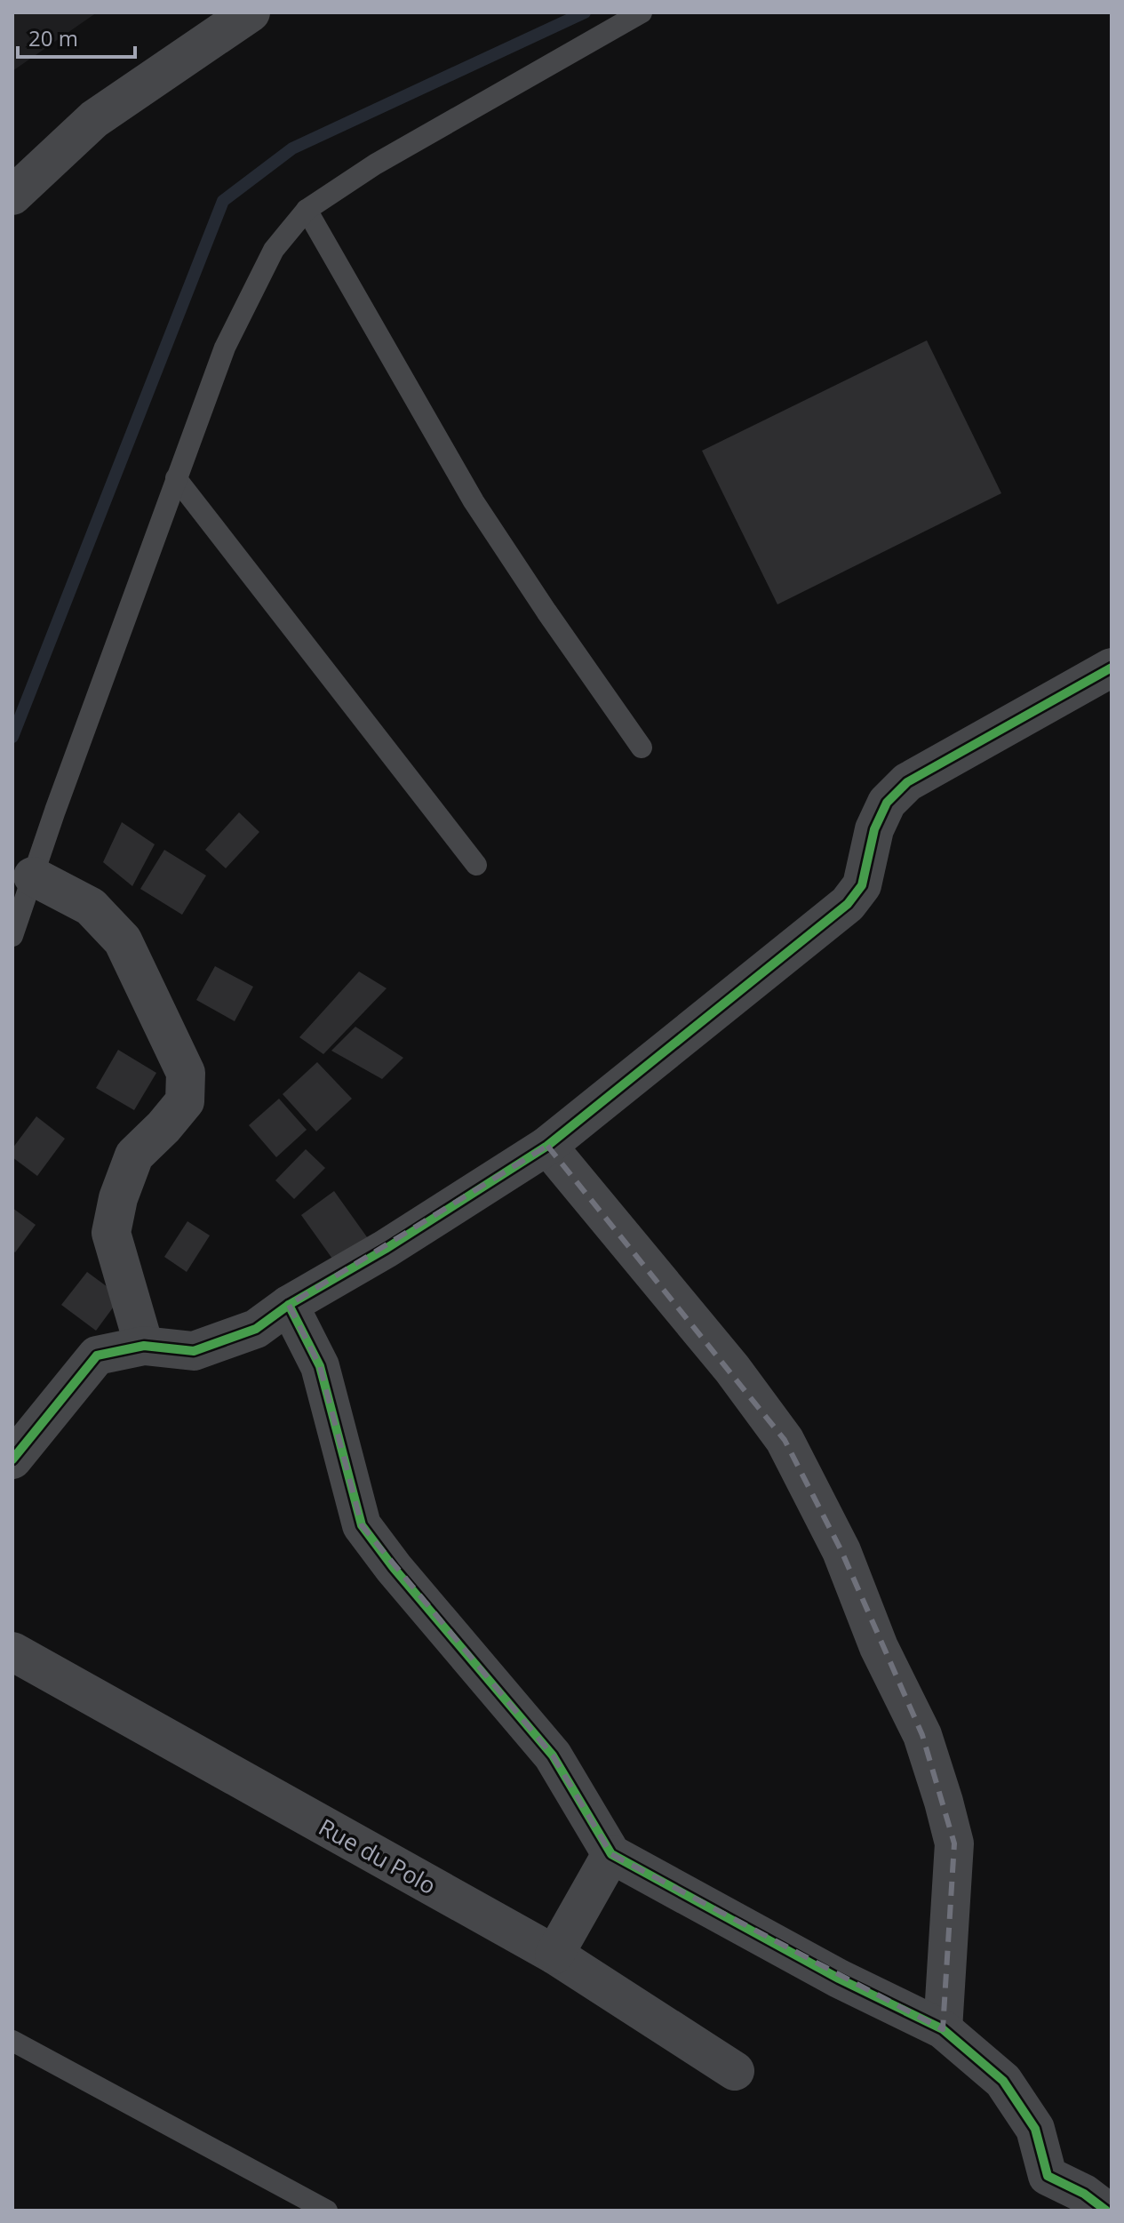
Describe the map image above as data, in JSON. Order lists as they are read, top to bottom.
{
  "streets": {
    "street": ["Rue du Polo"]
  },
  "scale_bar": "20 m"
}
